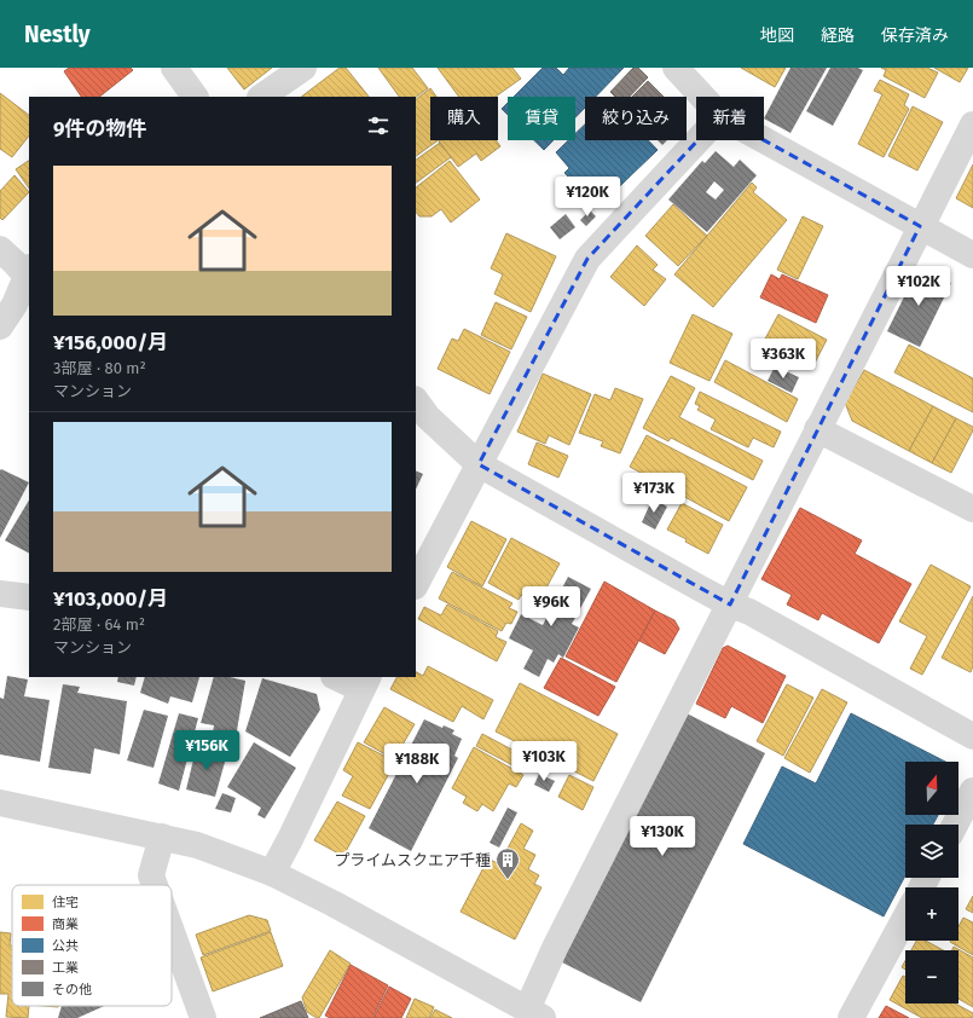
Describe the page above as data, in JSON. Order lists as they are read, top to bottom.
{
  "places": {
    "building": ["プライムスクエア千種"]
  },
  "legend": [
    "住宅",
    "商業",
    "公共",
    "工業",
    "その他"
  ],
  "north": "top",
  "page": {
    "header": "Nestly",
    "nav": ["地図", "経路", "保存済み"],
    "chip": [
      "購入",
      "賃貸",
      "絞り込み",
      "新着"
    ],
    "heading": "9件の物件",
    "list": [
      {
        "name": "¥156,000/月",
        "note": "3部屋 · 80 m² · マンション"
      },
      {
        "name": "¥103,000/月",
        "note": "2部屋 · 64 m² · マンション"
      }
    ],
    "price": [
      "¥120K",
      "¥102K",
      "¥363K",
      "¥173K",
      "¥96K",
      "¥156K",
      "¥103K",
      "¥188K",
      "¥130K"
    ],
    "map_buttons": ["+", "−"]
  }
}
